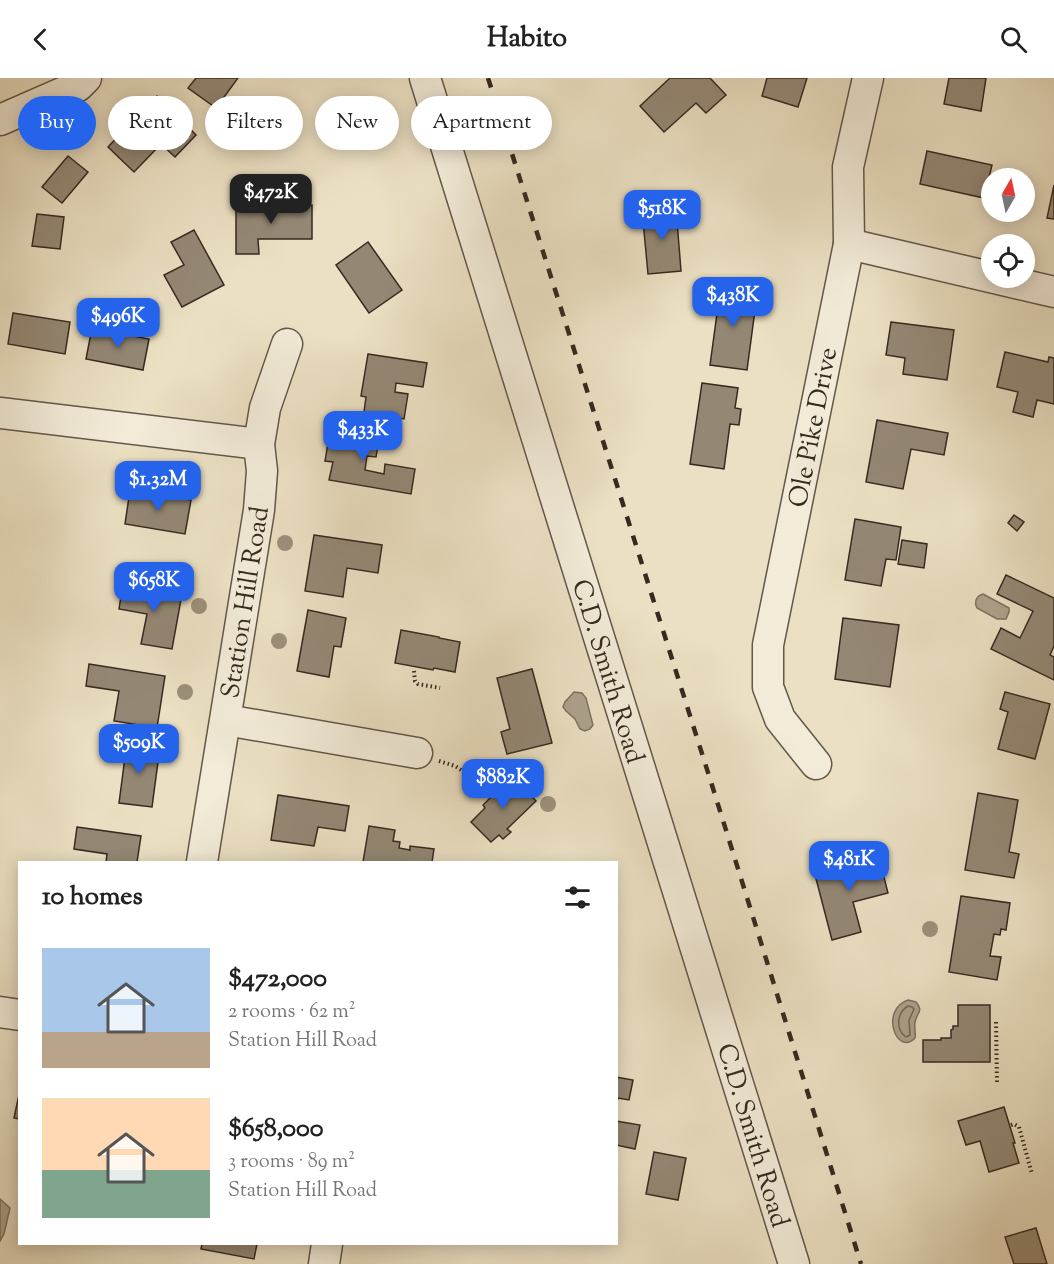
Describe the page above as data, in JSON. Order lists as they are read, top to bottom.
{
  "streets": {
    "street": ["Ole Pike Drive", "Station Hill Road", "C.D. Smith Road"]
  },
  "north": "top",
  "page": {
    "header": "Habito",
    "chip": [
      "Buy",
      "Rent",
      "Filters",
      "New",
      "Apartment"
    ],
    "price": [
      "$472K",
      "$518K",
      "$438K",
      "$496K",
      "$433K",
      "$1.32M",
      "$658K",
      "$509K",
      "$882K",
      "$481K"
    ],
    "heading": "10 homes",
    "list": [
      {
        "name": "$472,000",
        "note": "2 rooms · 62 m² · Station Hill Road"
      },
      {
        "name": "$658,000",
        "note": "3 rooms · 89 m² · Station Hill Road"
      }
    ]
  }
}
